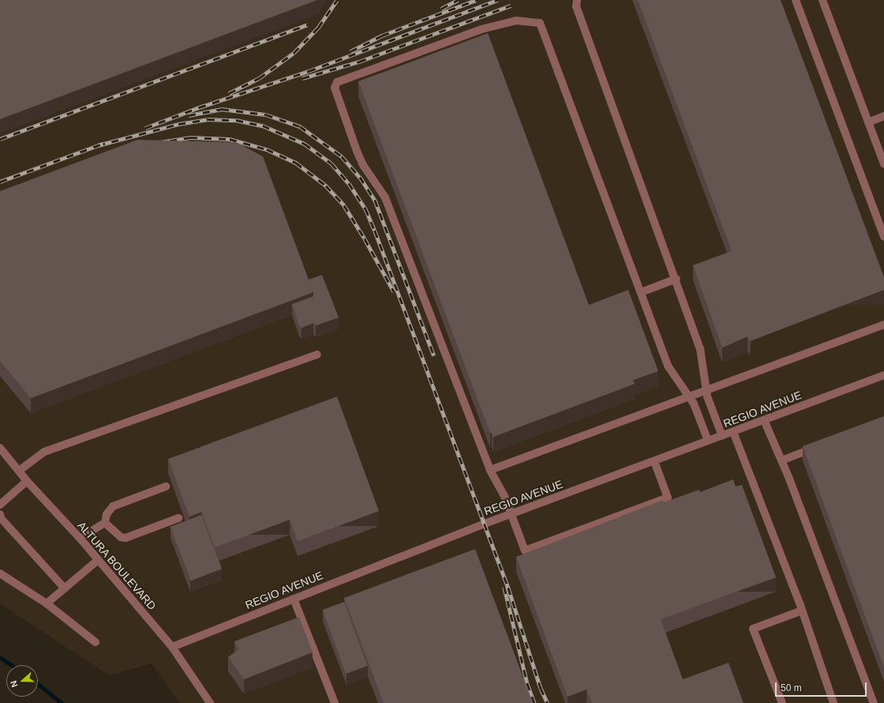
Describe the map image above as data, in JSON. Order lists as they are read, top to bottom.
{
  "streets": {
    "street": ["REGIO AVENUE", "ALTURA BOULEVARD"]
  },
  "crossings": [
    ["REGIO AVENUE", "ALTURA BOULEVARD"]
  ],
  "scale_bar": "50 m",
  "north": "left"
}
